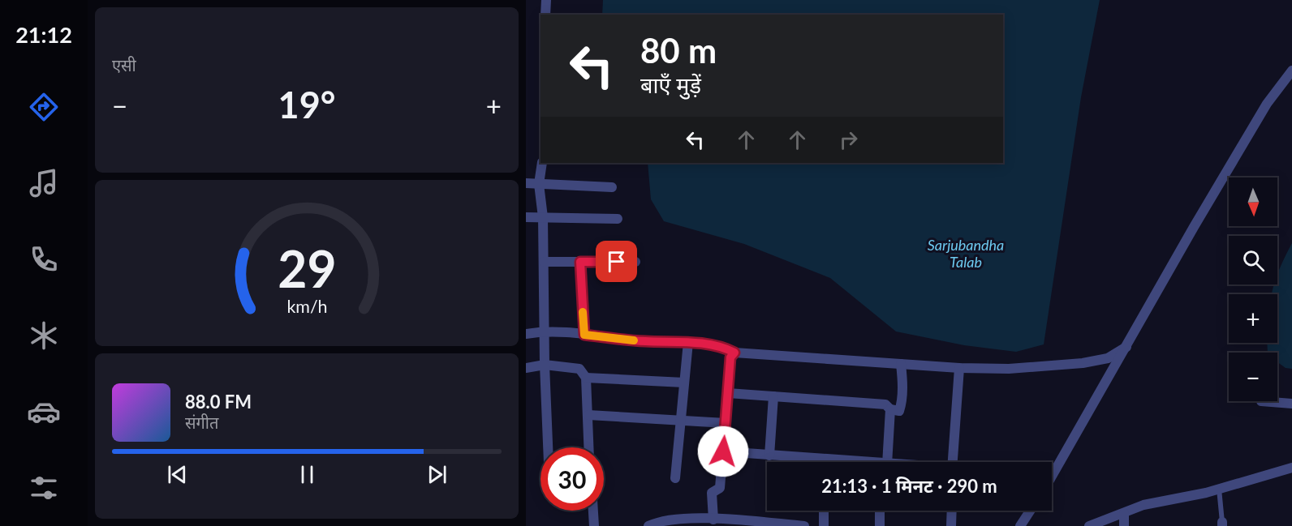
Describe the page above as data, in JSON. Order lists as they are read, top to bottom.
{
  "water": ["Sarjubandha Talab"],
  "north": "bottom",
  "page": {
    "tabs": "21:12",
    "tile": "एसी",
    "turn": ["80 m", "बाएँ मुड़ें"],
    "heat": ["−", "19°", "+"],
    "map_buttons": ["+", "−"],
    "song": ["88.0 FM", "संगीत"],
    "limit": "30",
    "trip": "21:13 · 1 मिनट · 290 m",
    "gauge": ["29", "km/h"]
  }
}
